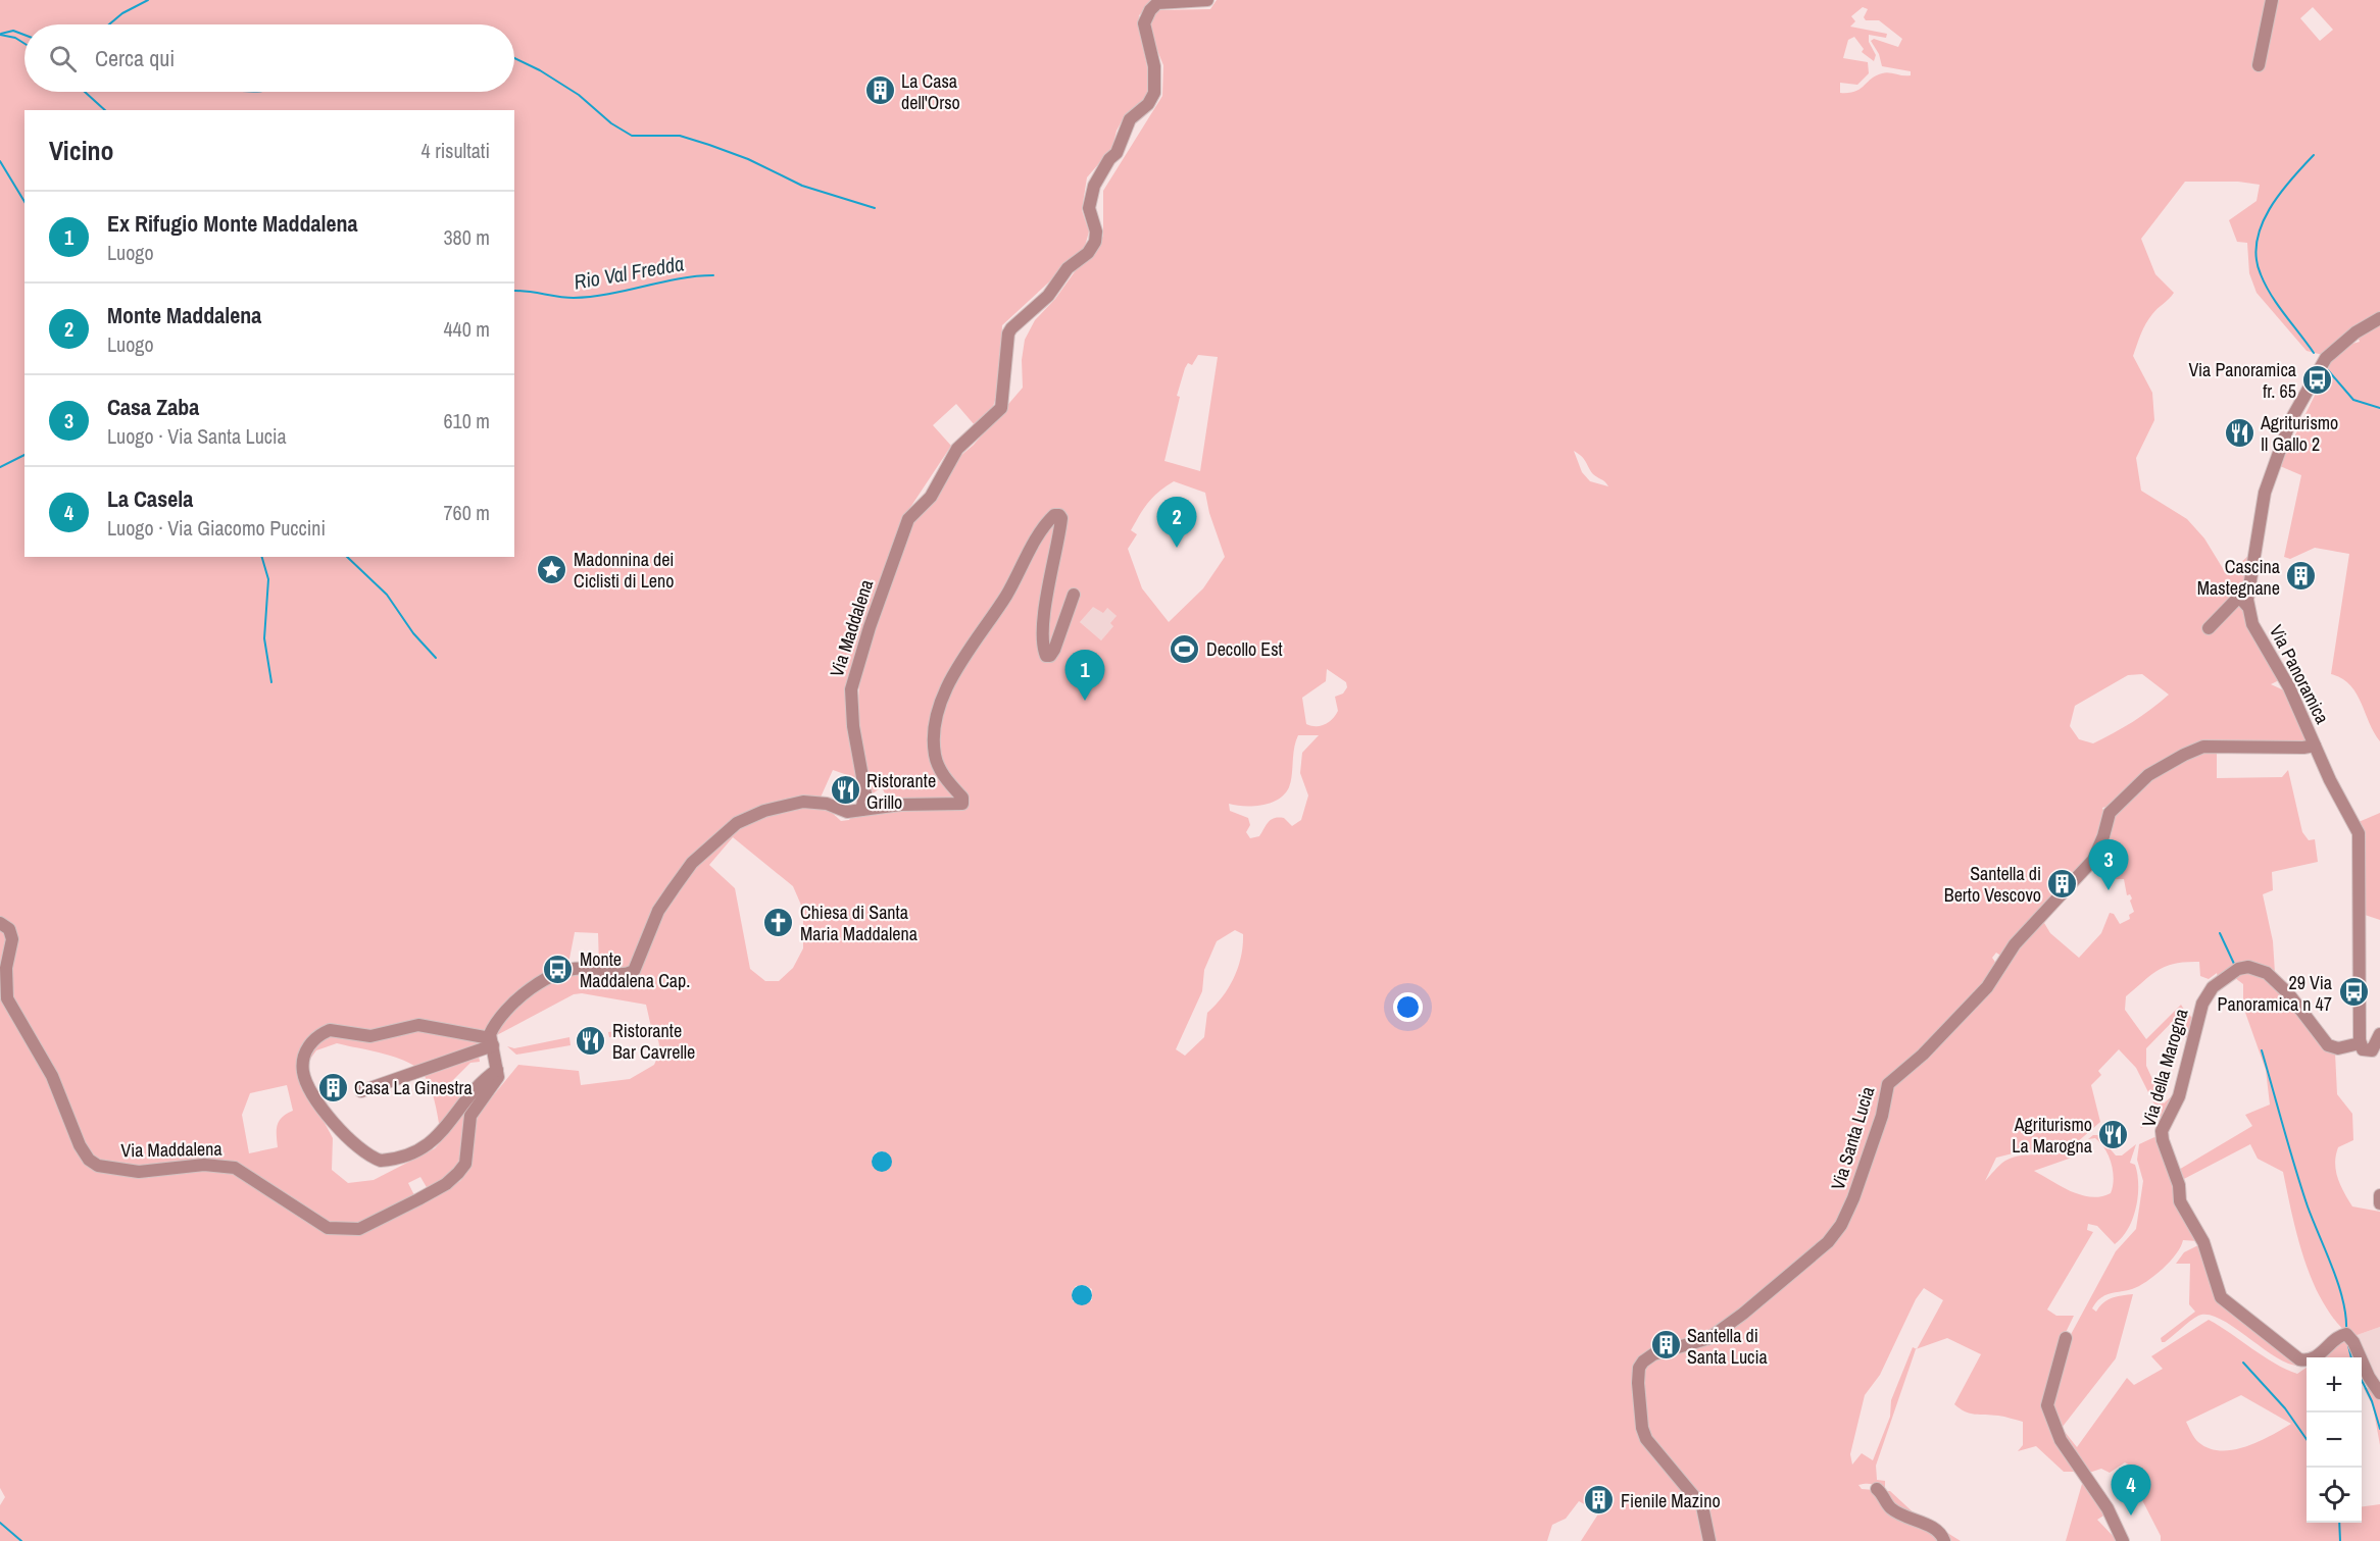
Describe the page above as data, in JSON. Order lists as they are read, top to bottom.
{
  "streets": {
    "street": [
      "Via Maddalena",
      "Via Panoramica",
      "Via della Marogna",
      "Via Santa Lucia"
    ]
  },
  "crossings": [
    ["Via Panoramica", "Via della Marogna"],
    ["Via Panoramica", "Via Santa Lucia"]
  ],
  "water": ["Rio Val Fredda"],
  "places": {
    "building": [
      "La Casa dell'Orso",
      "Cascina Mastegnane",
      "Santella di Berto Vescovo",
      "Casa La Ginestra",
      "Santella di Santa Lucia",
      "Fienile Mazino"
    ],
    "bus stop": ["Via Panoramica fr. 65", "Monte Maddalena Cap.", "29 Via Panoramica n 47"],
    "restaurant": [
      "Agriturismo Il Gallo 2",
      "Ristorante Grillo",
      "Ristorante Bar Cavrelle",
      "Agriturismo La Marogna"
    ],
    "place": ["Madonnina dei Ciclisti di Leno"],
    "sports": ["Decollo Est"],
    "church": ["Chiesa di Santa Maria Maddalena"]
  },
  "page": {
    "search": "Cerca qui",
    "heading": ["Vicino", "4 risultati"],
    "list": [
      {
        "mark": "1",
        "name": "Ex Rifugio Monte Maddalena",
        "note": "Luogo",
        "value": "380 m"
      },
      {
        "mark": "2",
        "name": "Monte Maddalena",
        "note": "Luogo",
        "value": "440 m"
      },
      {
        "mark": "3",
        "name": "Casa Zaba",
        "note": "Luogo · Via Santa Lucia",
        "value": "610 m"
      },
      {
        "mark": "4",
        "name": "La Casela",
        "note": "Luogo · Via Giacomo Puccini",
        "value": "760 m"
      }
    ],
    "pins": [
      "2",
      "1",
      "3",
      "4"
    ],
    "map_buttons": ["+", "−"]
  }
}
